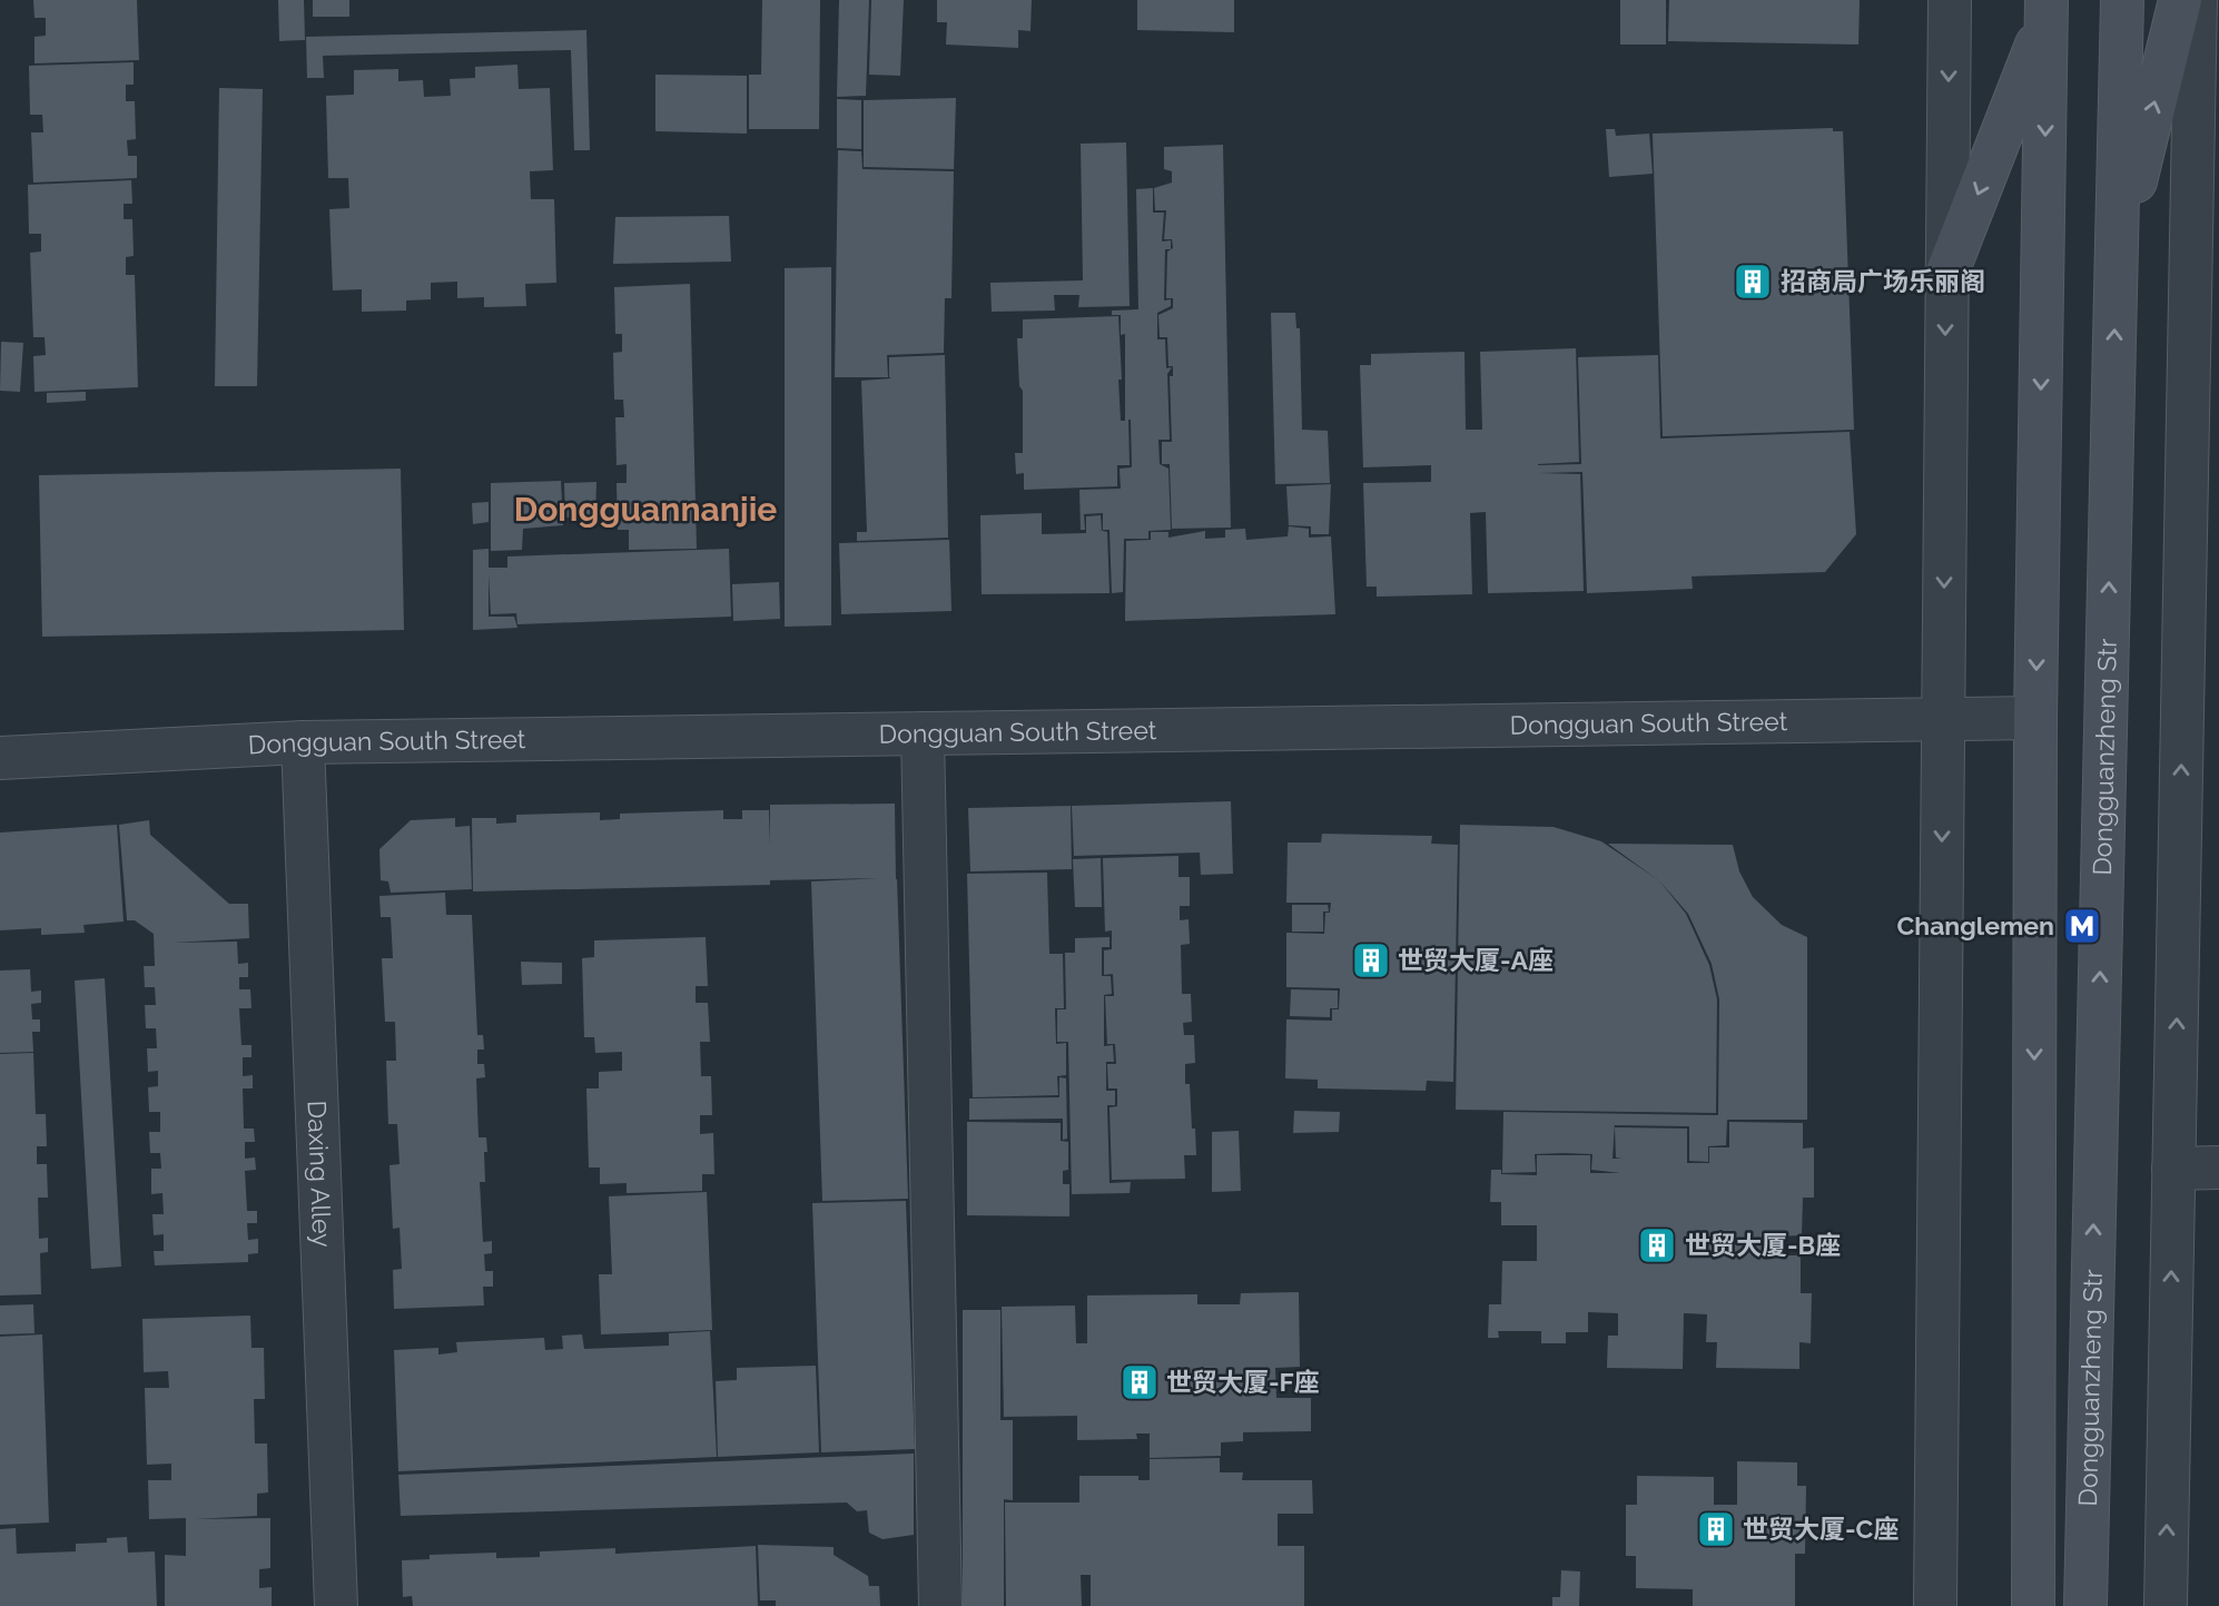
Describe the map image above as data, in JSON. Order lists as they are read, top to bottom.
{
  "streets": {
    "main road": ["Dongguanzheng Str"],
    "street": ["Dongguan South Street", "Daxing Alley"]
  },
  "crossings": [
    ["Dongguan South Street", "Daxing Alley"]
  ],
  "districts": ["Dongguannanjie"],
  "places": {
    "building": [
      "招商局广场乐丽阁",
      "世贸大厦-A座",
      "世贸大厦-B座",
      "世贸大厦-F座",
      "世贸大厦-C座"
    ],
    "metro station": ["Changlemen"]
  }
}
